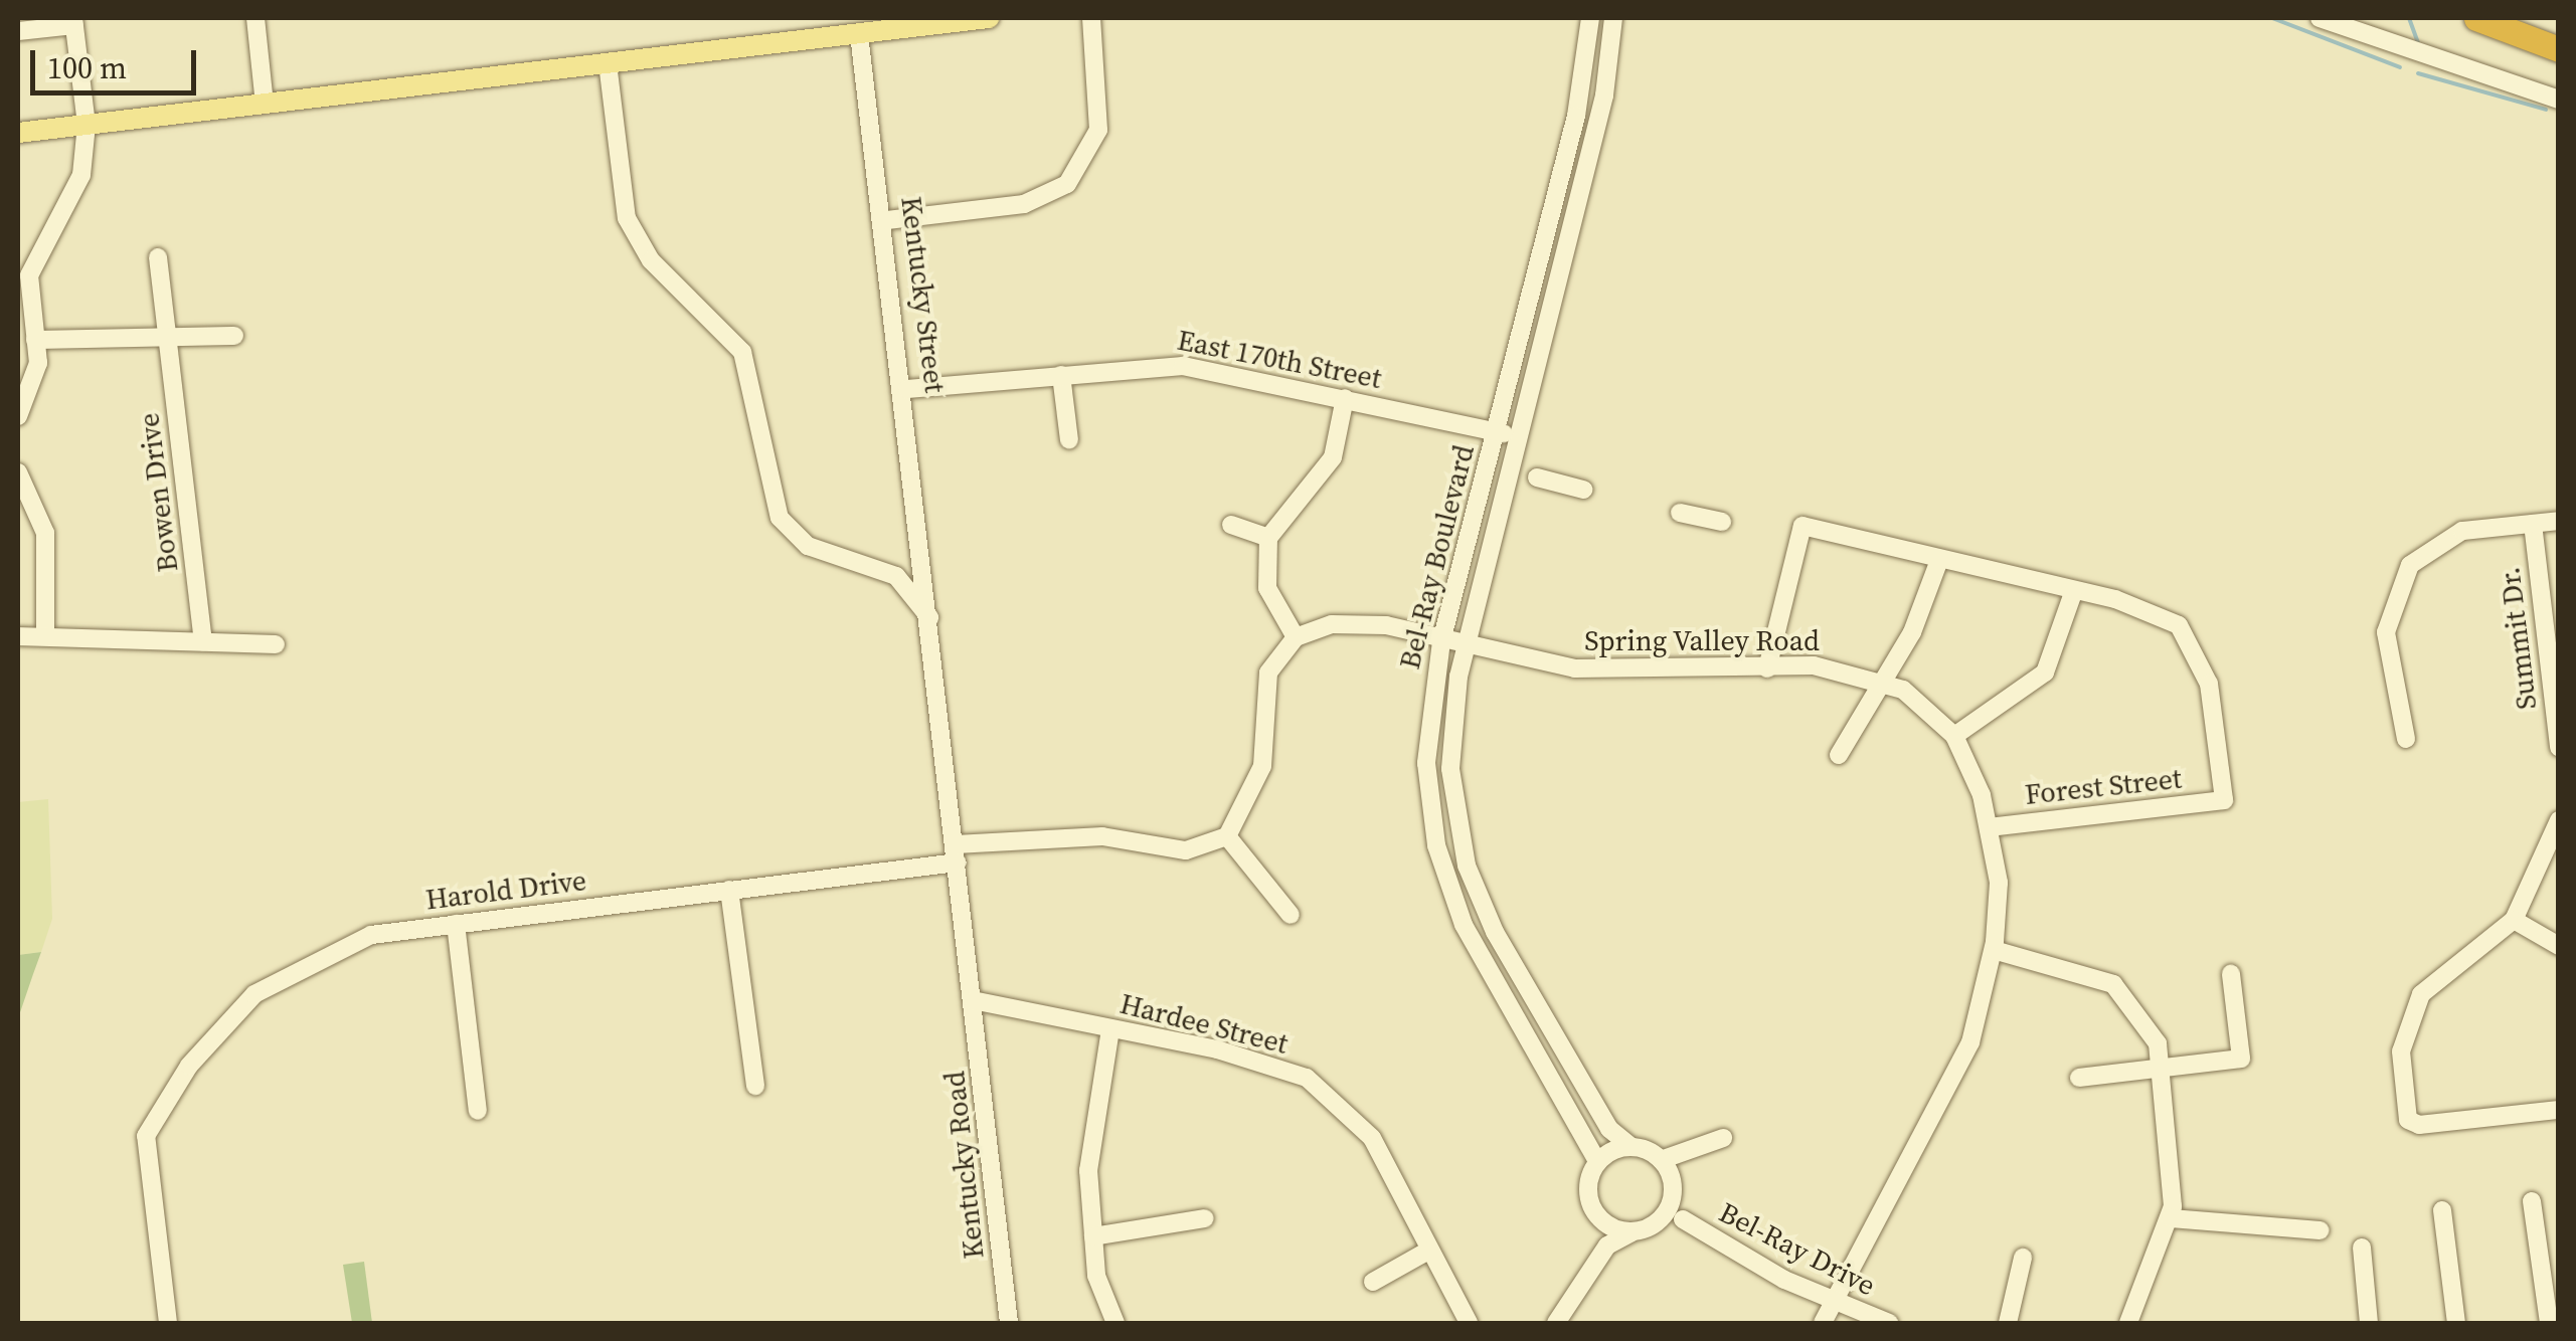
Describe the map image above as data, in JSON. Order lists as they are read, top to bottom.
{
  "streets": {
    "street": [
      "Kentucky Street",
      "East 170th Street",
      "Bowen Drive",
      "Bel-Ray Boulevard",
      "Summit Dr.",
      "Spring Valley Road",
      "Forest Street",
      "Harold Drive",
      "Hardee Street",
      "Kentucky Road",
      "Bel-Ray Drive"
    ]
  },
  "crossings": [
    ["Kentucky Street", "East 170th Street"],
    ["East 170th Street", "Bel-Ray Boulevard"],
    ["Bel-Ray Boulevard", "Spring Valley Road"],
    ["Hardee Street", "Kentucky Road"]
  ],
  "scale_bar": "100 m"
}
